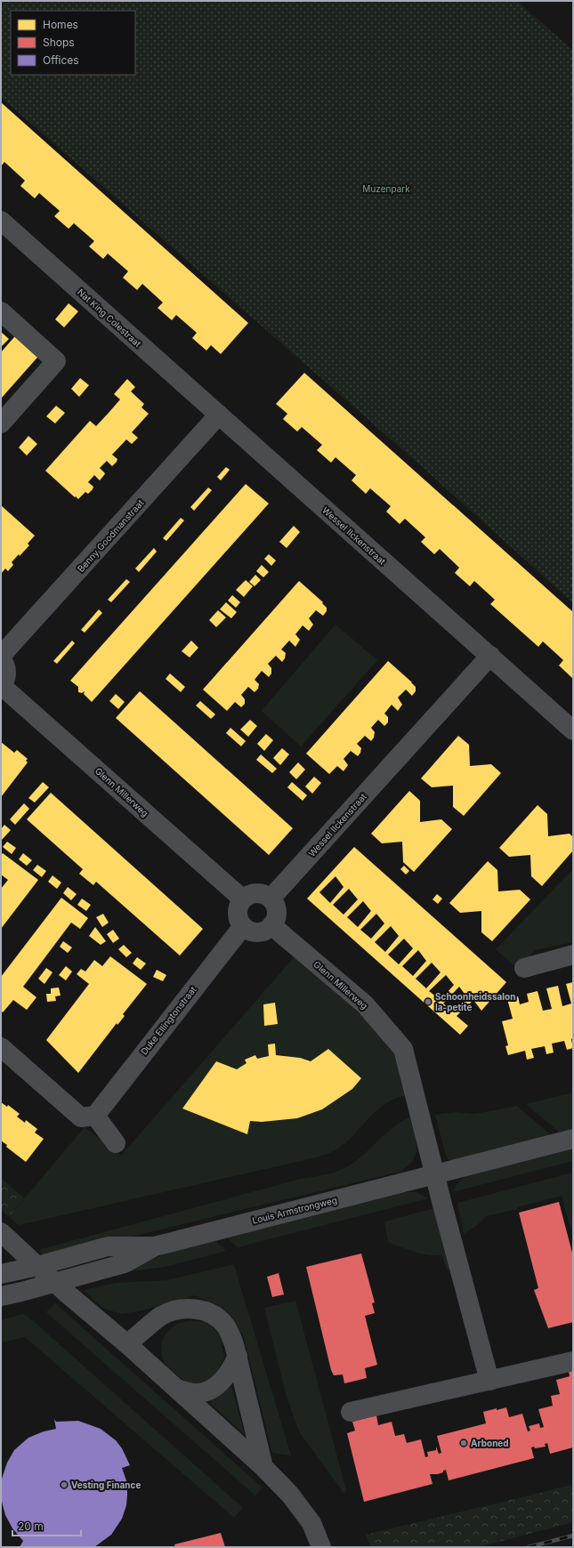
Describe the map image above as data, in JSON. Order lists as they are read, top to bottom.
{
  "streets": {
    "street": [
      "Nat King Colestraat",
      "Benny Goodmanstraat",
      "Wessel Ilckenstraat",
      "Glenn Millerweg",
      "Duke Ellingtonstraat",
      "Louis Armstrongweg"
    ]
  },
  "crossings": [
    ["Nat King Colestraat", "Benny Goodmanstraat"],
    ["Nat King Colestraat", "Wessel Ilckenstraat"],
    ["Benny Goodmanstraat", "Wessel Ilckenstraat"],
    ["Wessel Ilckenstraat", "Glenn Millerweg"],
    ["Wessel Ilckenstraat", "Duke Ellingtonstraat"],
    ["Glenn Millerweg", "Duke Ellingtonstraat"],
    ["Glenn Millerweg", "Louis Armstrongweg"]
  ],
  "parks": ["Muzenpark"],
  "places": ["Schoonheidssalon la-petite", "Arboned", "Vesting Finance"],
  "legend": ["Homes", "Shops", "Offices"],
  "scale_bar": "20 m"
}
